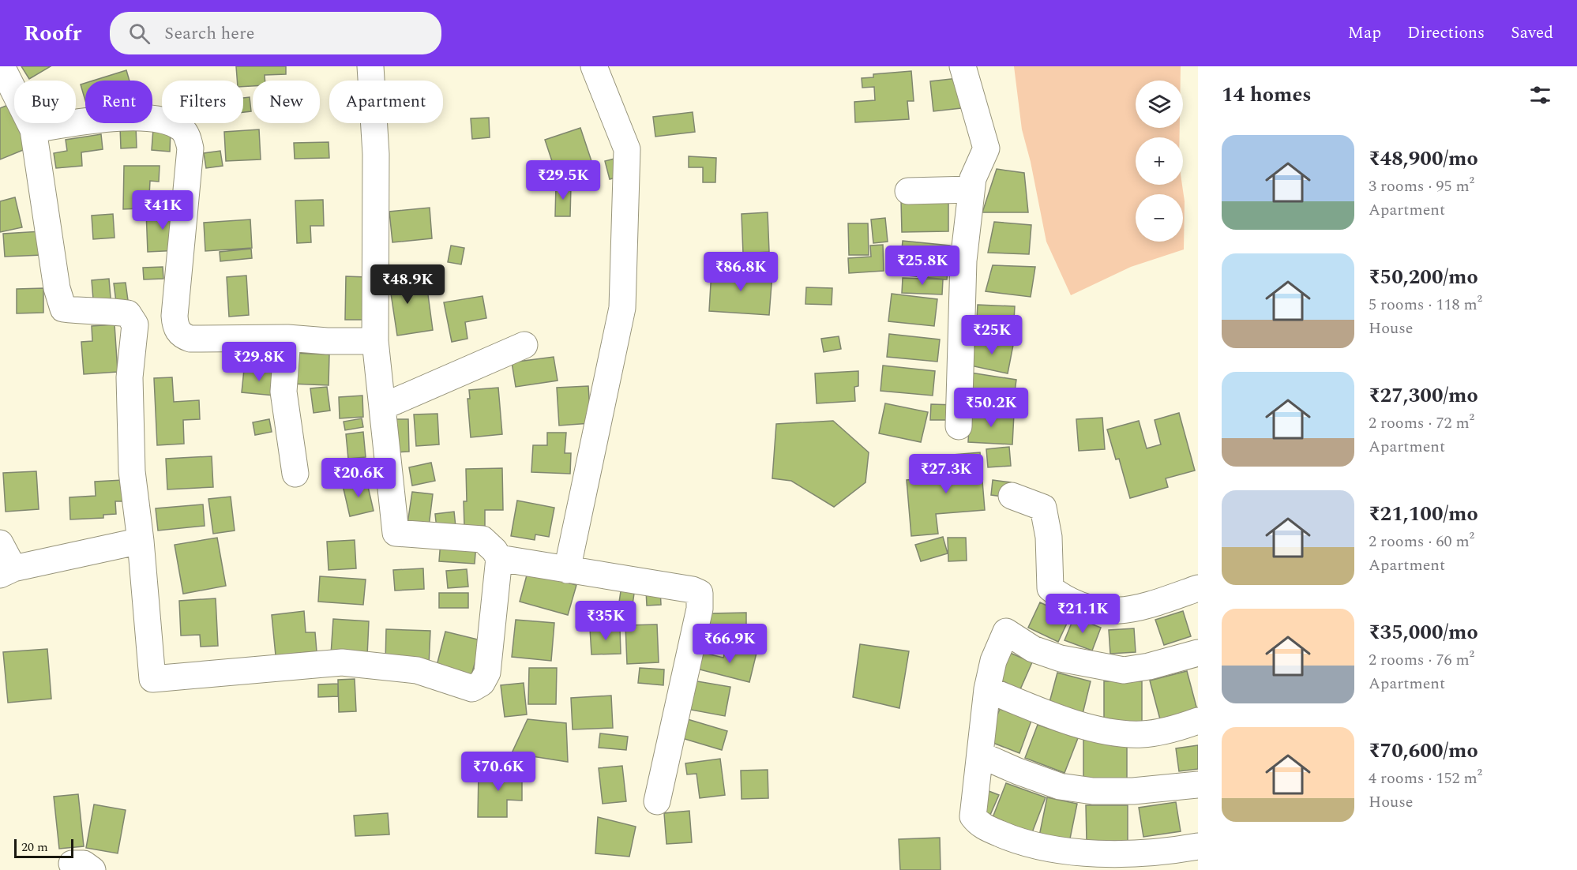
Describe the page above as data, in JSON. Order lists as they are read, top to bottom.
{
  "scale_bar": "20 m",
  "page": {
    "header": "Roofr",
    "search": "Search here",
    "nav": ["Map", "Directions", "Saved"],
    "heading": "14 homes",
    "map_buttons": ["+", "−"],
    "chip": [
      "Buy",
      "Rent",
      "Filters",
      "New",
      "Apartment"
    ],
    "list": [
      {
        "name": "₹48,900/mo",
        "note": "3 rooms · 95 m² · Apartment"
      },
      {
        "name": "₹50,200/mo",
        "note": "5 rooms · 118 m² · House"
      },
      {
        "name": "₹27,300/mo",
        "note": "2 rooms · 72 m² · Apartment"
      },
      {
        "name": "₹21,100/mo",
        "note": "2 rooms · 60 m² · Apartment"
      },
      {
        "name": "₹35,000/mo",
        "note": "2 rooms · 76 m² · Apartment"
      },
      {
        "name": "₹70,600/mo",
        "note": "4 rooms · 152 m² · House"
      }
    ],
    "price": [
      "₹29.5K",
      "₹41K",
      "₹25.8K",
      "₹86.8K",
      "₹48.9K",
      "₹25K",
      "₹29.8K",
      "₹50.2K",
      "₹27.3K",
      "₹20.6K",
      "₹21.1K",
      "₹35K",
      "₹66.9K",
      "₹70.6K"
    ],
    "scale": "20 m"
  }
}
